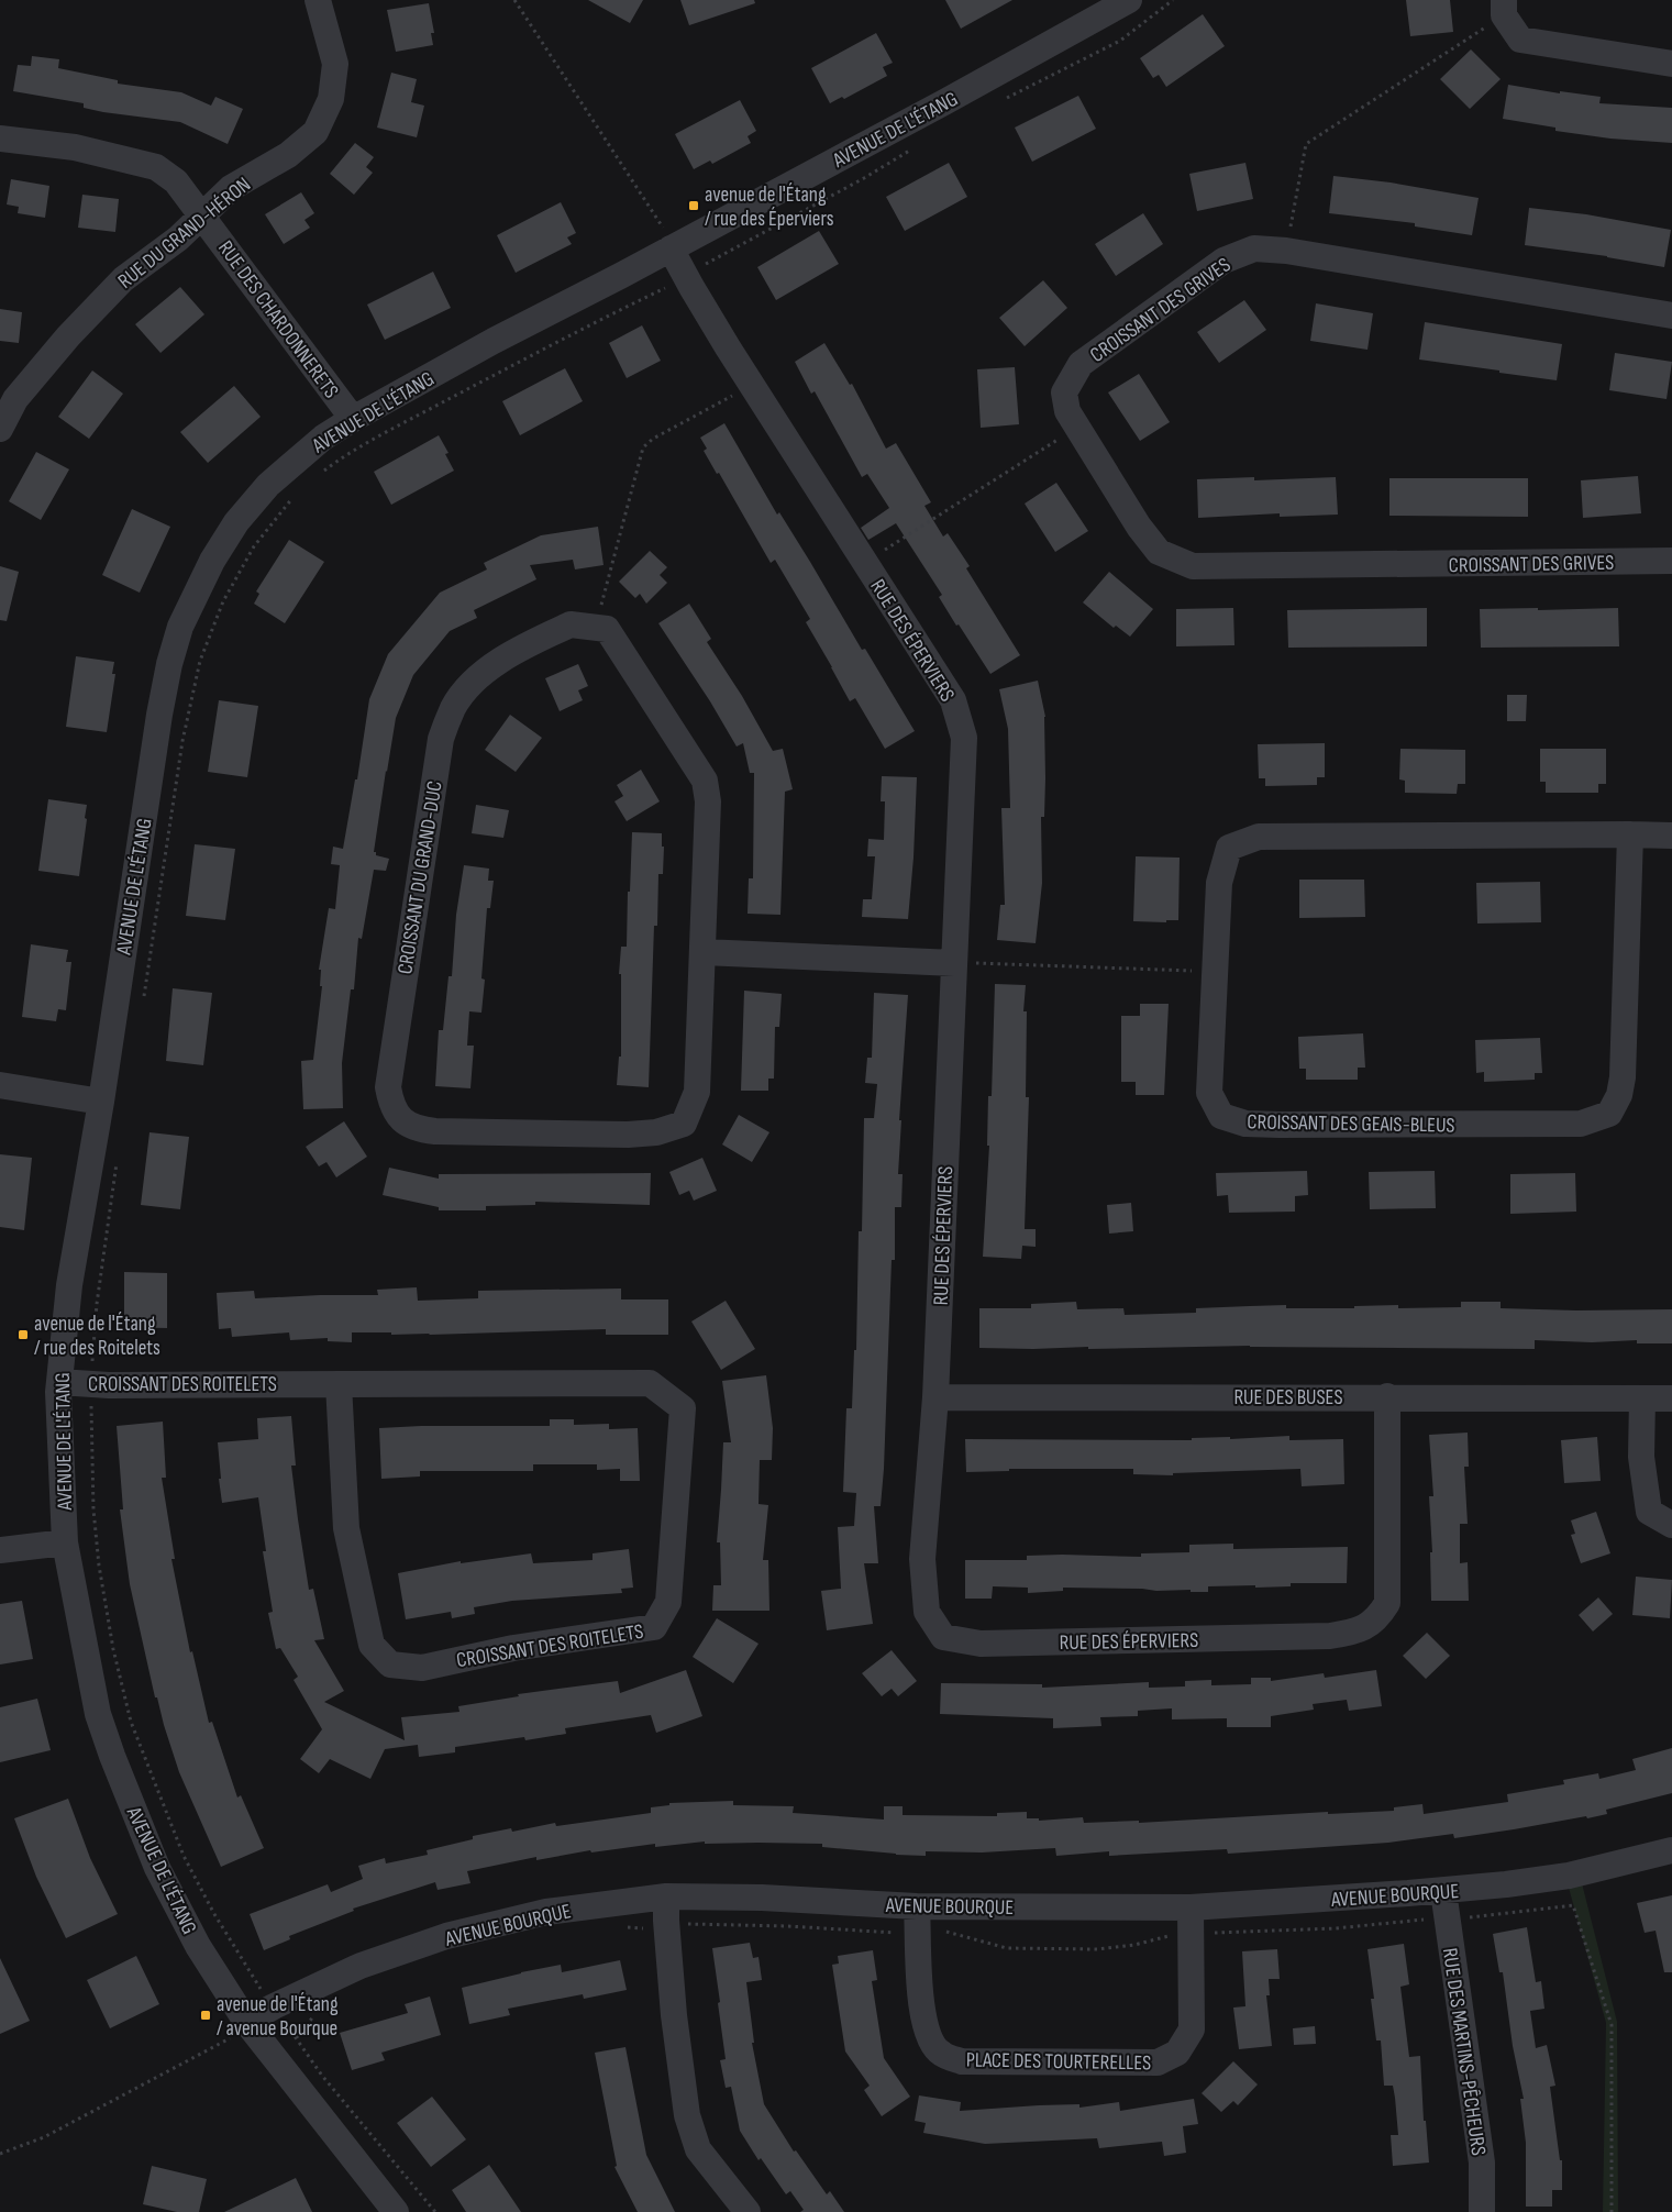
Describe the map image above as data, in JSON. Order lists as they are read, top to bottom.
{
  "streets": {
    "street": [
      "AVENUE DE L'ÉTANG",
      "RUE DU GRAND-HÉRON",
      "CROISSANT DES GRIVES",
      "RUE DES CHARDONNERETS",
      "RUE DES ÉPERVIERS",
      "CROISSANT DU GRAND-DUC",
      "CROISSANT DES GEAIS-BLEUS",
      "CROISSANT DES ROITELETS",
      "RUE DES BUSES",
      "AVENUE BOURQUE",
      "RUE DES MARTINS-PÊCHEURS",
      "PLACE DES TOURTERELLES"
    ]
  },
  "crossings": [
    ["AVENUE DE L'ÉTANG", "RUE DES CHARDONNERETS"],
    ["AVENUE DE L'ÉTANG", "RUE DES ÉPERVIERS"],
    ["AVENUE DE L'ÉTANG", "CROISSANT DES ROITELETS"],
    ["AVENUE DE L'ÉTANG", "AVENUE BOURQUE"],
    ["RUE DU GRAND-HÉRON", "RUE DES CHARDONNERETS"],
    ["RUE DES ÉPERVIERS", "RUE DES BUSES"],
    ["AVENUE BOURQUE", "RUE DES MARTINS-PÊCHEURS"],
    ["AVENUE BOURQUE", "PLACE DES TOURTERELLES"]
  ],
  "places": {
    "transit": ["avenue de l'Étang / rue des Éperviers", "avenue de l'Étang / rue des Roitelets", "avenue de l'Étang / avenue Bourque"]
  }
}
